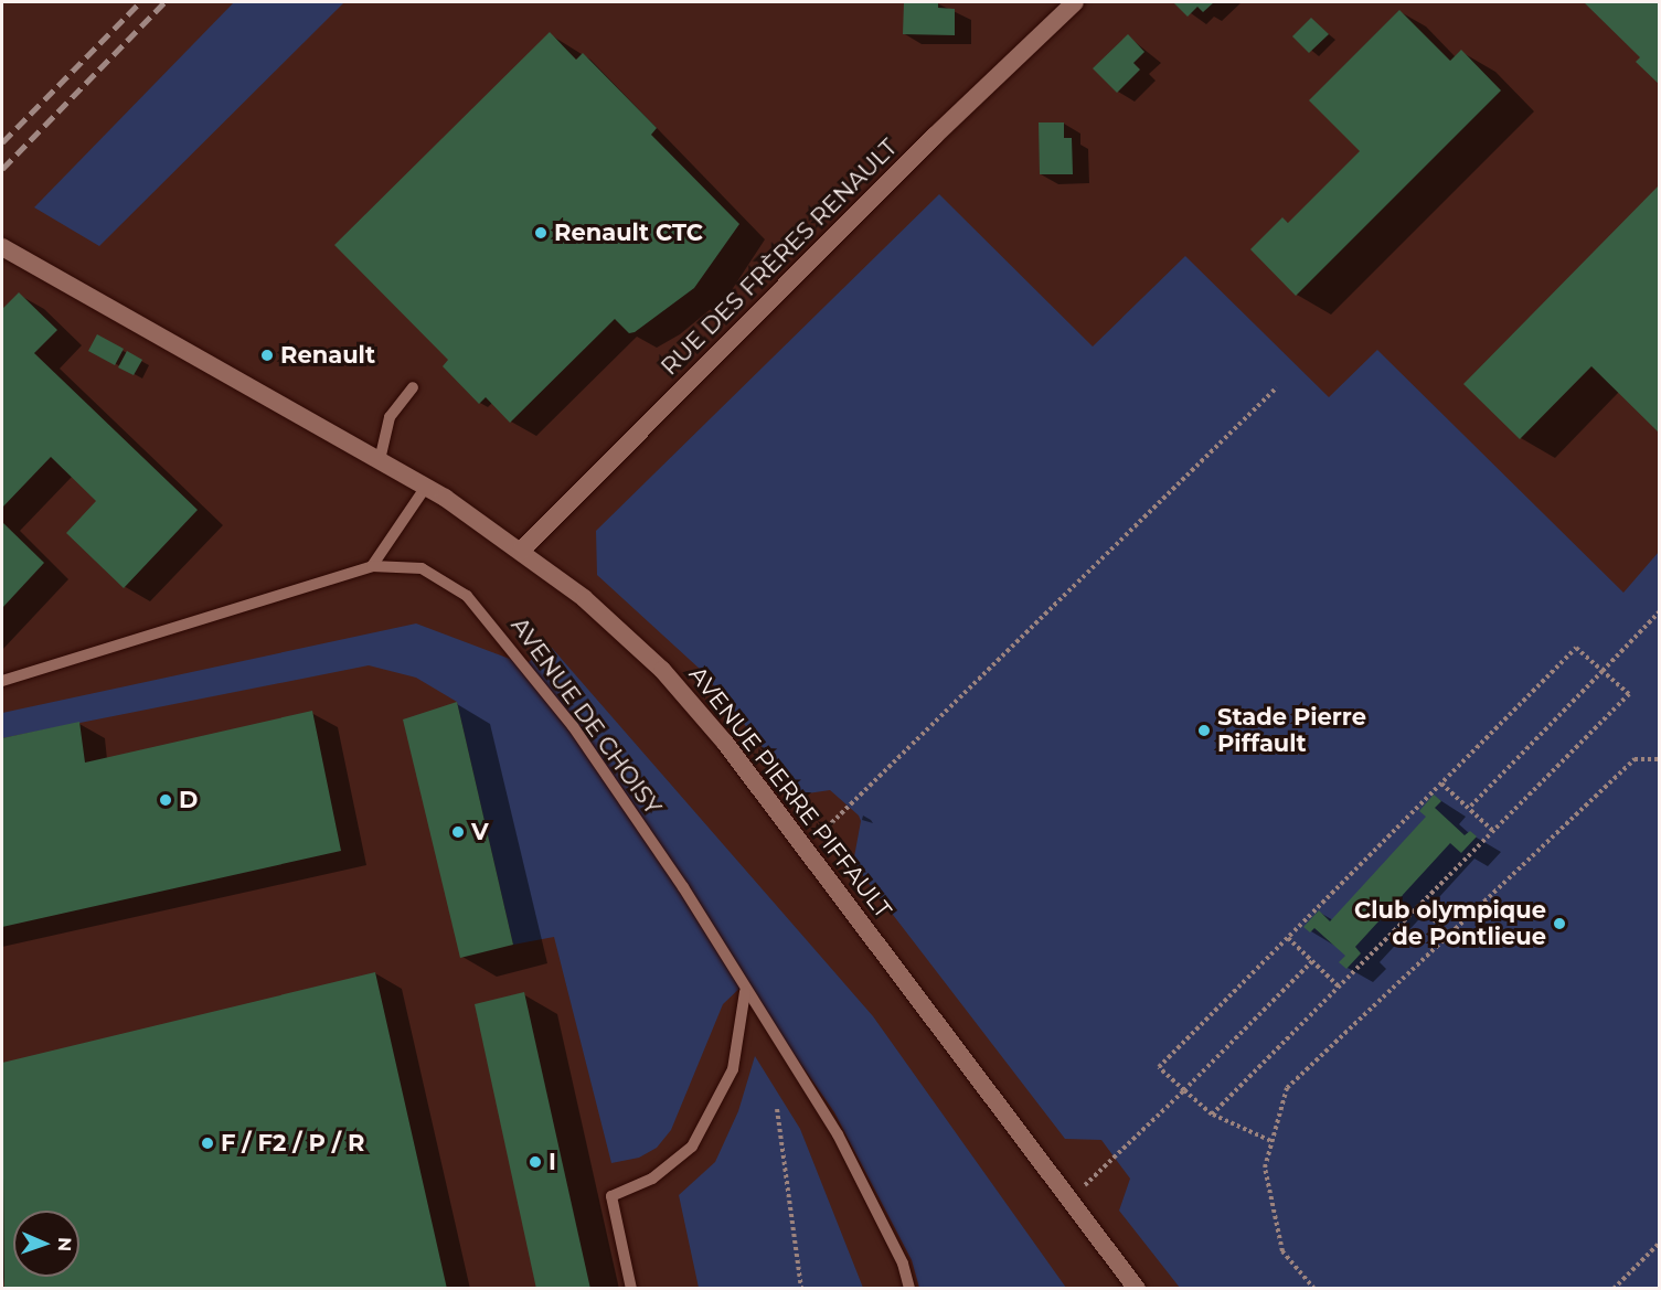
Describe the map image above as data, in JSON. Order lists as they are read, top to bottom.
{
  "streets": {
    "street": ["RUE DES FRÈRES RENAULT", "AVENUE PIERRE PIFFAULT"],
    "lane": ["AVENUE DE CHOISY"]
  },
  "crossings": [
    ["RUE DES FRÈRES RENAULT", "AVENUE PIERRE PIFFAULT"]
  ],
  "places": [
    "Renault CTC",
    "Renault",
    "Stade Pierre Piffault",
    "D",
    "V",
    "Club olympique de Pontlieue",
    "F / F2 / P / R",
    "I"
  ],
  "north": "right"
}
